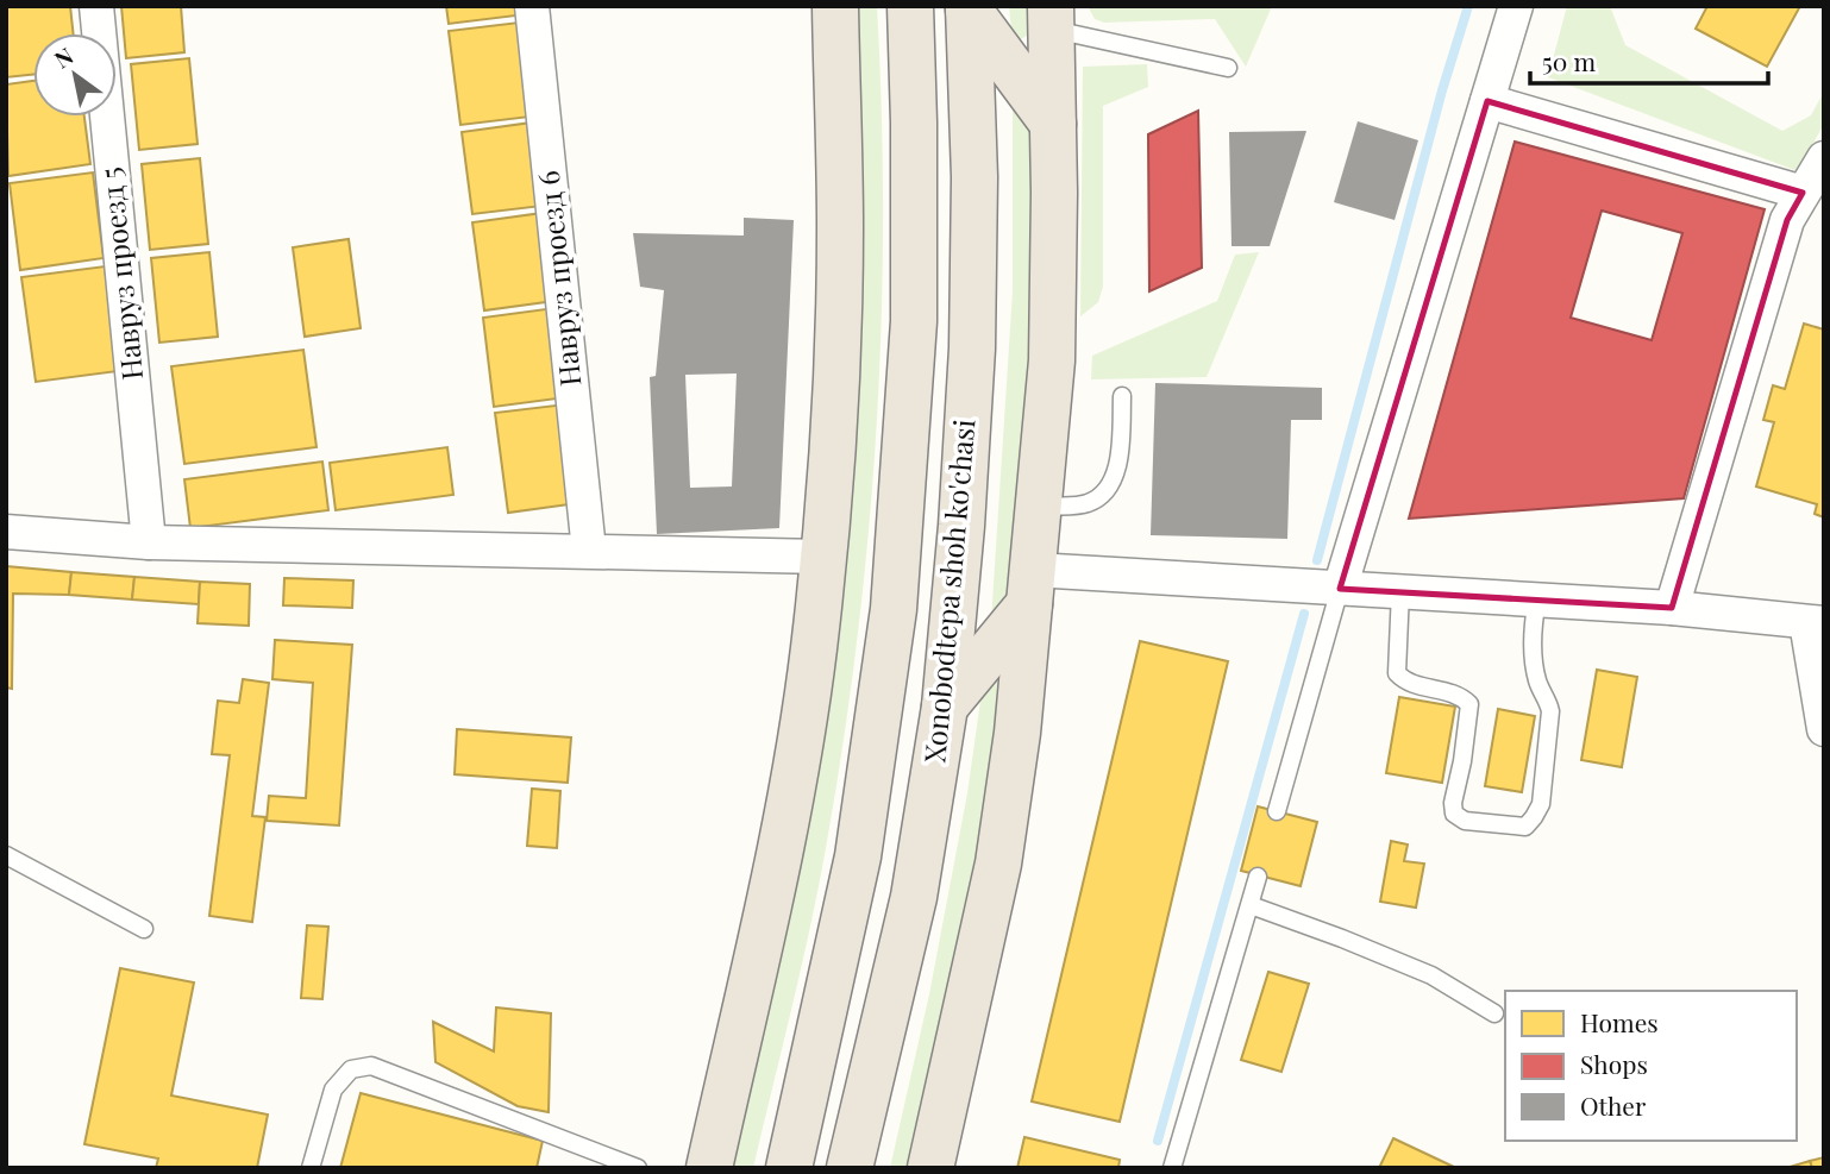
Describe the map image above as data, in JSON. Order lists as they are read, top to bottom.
{
  "streets": {
    "highway": ["Xonobodtepa shoh ko'chasi"],
    "street": ["Навруз проезд 5", "Навруз проезд 6"]
  },
  "legend": ["Homes", "Shops", "Other"],
  "scale_bar": "50 m",
  "north": "top left"
}
